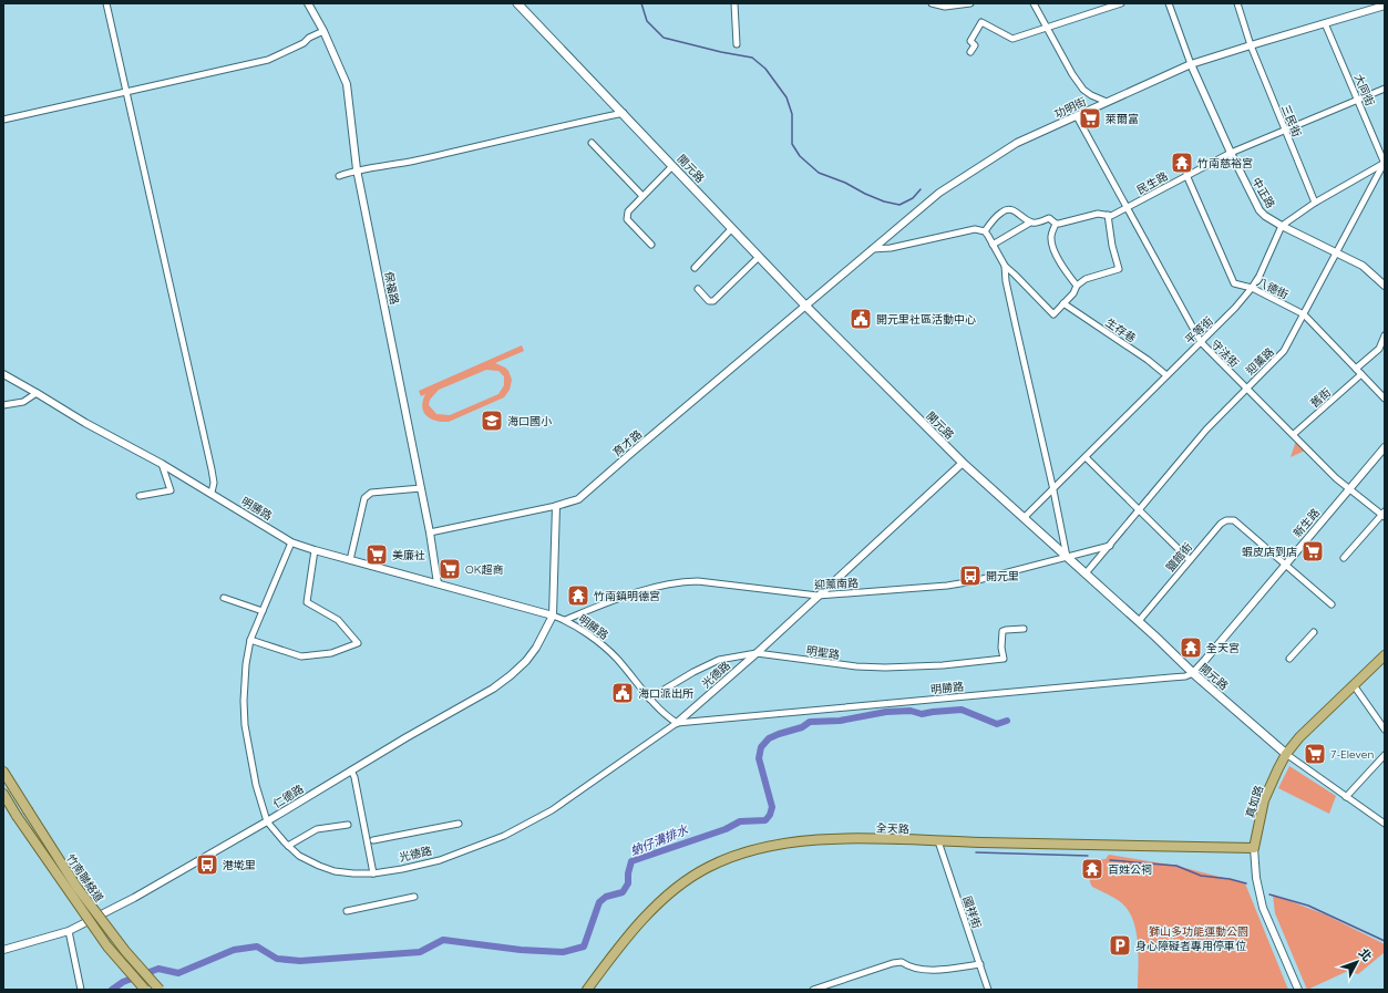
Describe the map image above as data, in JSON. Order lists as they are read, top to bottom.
{
  "streets": {
    "main road": [
      "開元路",
      "真如路",
      "全天路",
      "竹南聯絡道"
    ],
    "street": [
      "大同街",
      "功明街",
      "三民街",
      "民生路",
      "中正路",
      "保福路",
      "八德街",
      "生存巷",
      "平等街",
      "守法街",
      "迎薰路",
      "舊街",
      "育才路",
      "明勝路",
      "新生路",
      "鹽館街",
      "迎薰南路",
      "明聖路",
      "光德路",
      "仁德路",
      "國祥街"
    ]
  },
  "crossings": [
    ["大同街", "功明街"],
    ["大同街", "民生路"],
    ["大同街", "平等街"],
    ["大同街", "迎薰路"],
    ["功明街", "三民街"],
    ["功明街", "開元路"],
    ["功明街", "中正路"],
    ["功明街", "守法街"],
    ["功明街", "育才路"],
    ["三民街", "民生路"],
    ["三民街", "平等街"],
    ["開元路", "平等街"],
    ["開元路", "迎薰路"],
    ["開元路", "育才路"],
    ["開元路", "明勝路"],
    ["開元路", "新生路"],
    ["開元路", "鹽館街"],
    ["開元路", "迎薰南路"],
    ["開元路", "光德路"],
    ["開元路", "真如路"],
    ["民生路", "中正路"],
    ["民生路", "八德街"],
    ["民生路", "守法街"],
    ["中正路", "平等街"],
    ["中正路", "迎薰路"],
    ["保福路", "育才路"],
    ["保福路", "明勝路"],
    ["八德街", "平等街"],
    ["八德街", "迎薰路"],
    ["八德街", "舊街"],
    ["生存巷", "平等街"],
    ["平等街", "守法街"],
    ["平等街", "迎薰路"],
    ["守法街", "迎薰路"],
    ["守法街", "舊街"],
    ["守法街", "新生路"],
    ["迎薰路", "迎薰南路"],
    ["明勝路", "新生路"],
    ["明勝路", "迎薰南路"],
    ["明勝路", "明聖路"],
    ["明勝路", "光德路"],
    ["明勝路", "仁德路"],
    ["新生路", "鹽館街"],
    ["迎薰南路", "光德路"],
    ["明聖路", "光德路"],
    ["光德路", "仁德路"],
    ["真如路", "全天路"],
    ["全天路", "國祥街"]
  ],
  "water": ["蚋仔溝排水"],
  "parks": ["獅山多功能運動公園"],
  "places": {
    "supermarket": [
      "萊爾富",
      "蝦皮店到店",
      "美廉社",
      "OK超商",
      "7-Eleven"
    ],
    "temple": [
      "竹南慈裕宮",
      "竹南鎮明德宮",
      "全天宮",
      "百姓公祠"
    ],
    "public building": ["開元里社區活動中心", "海口派出所"],
    "school or university": ["海口國小"],
    "bus stop": ["開元里", "港墘里"],
    "parking": ["身心障礙者專用停車位"]
  },
  "north": "top right"
}
